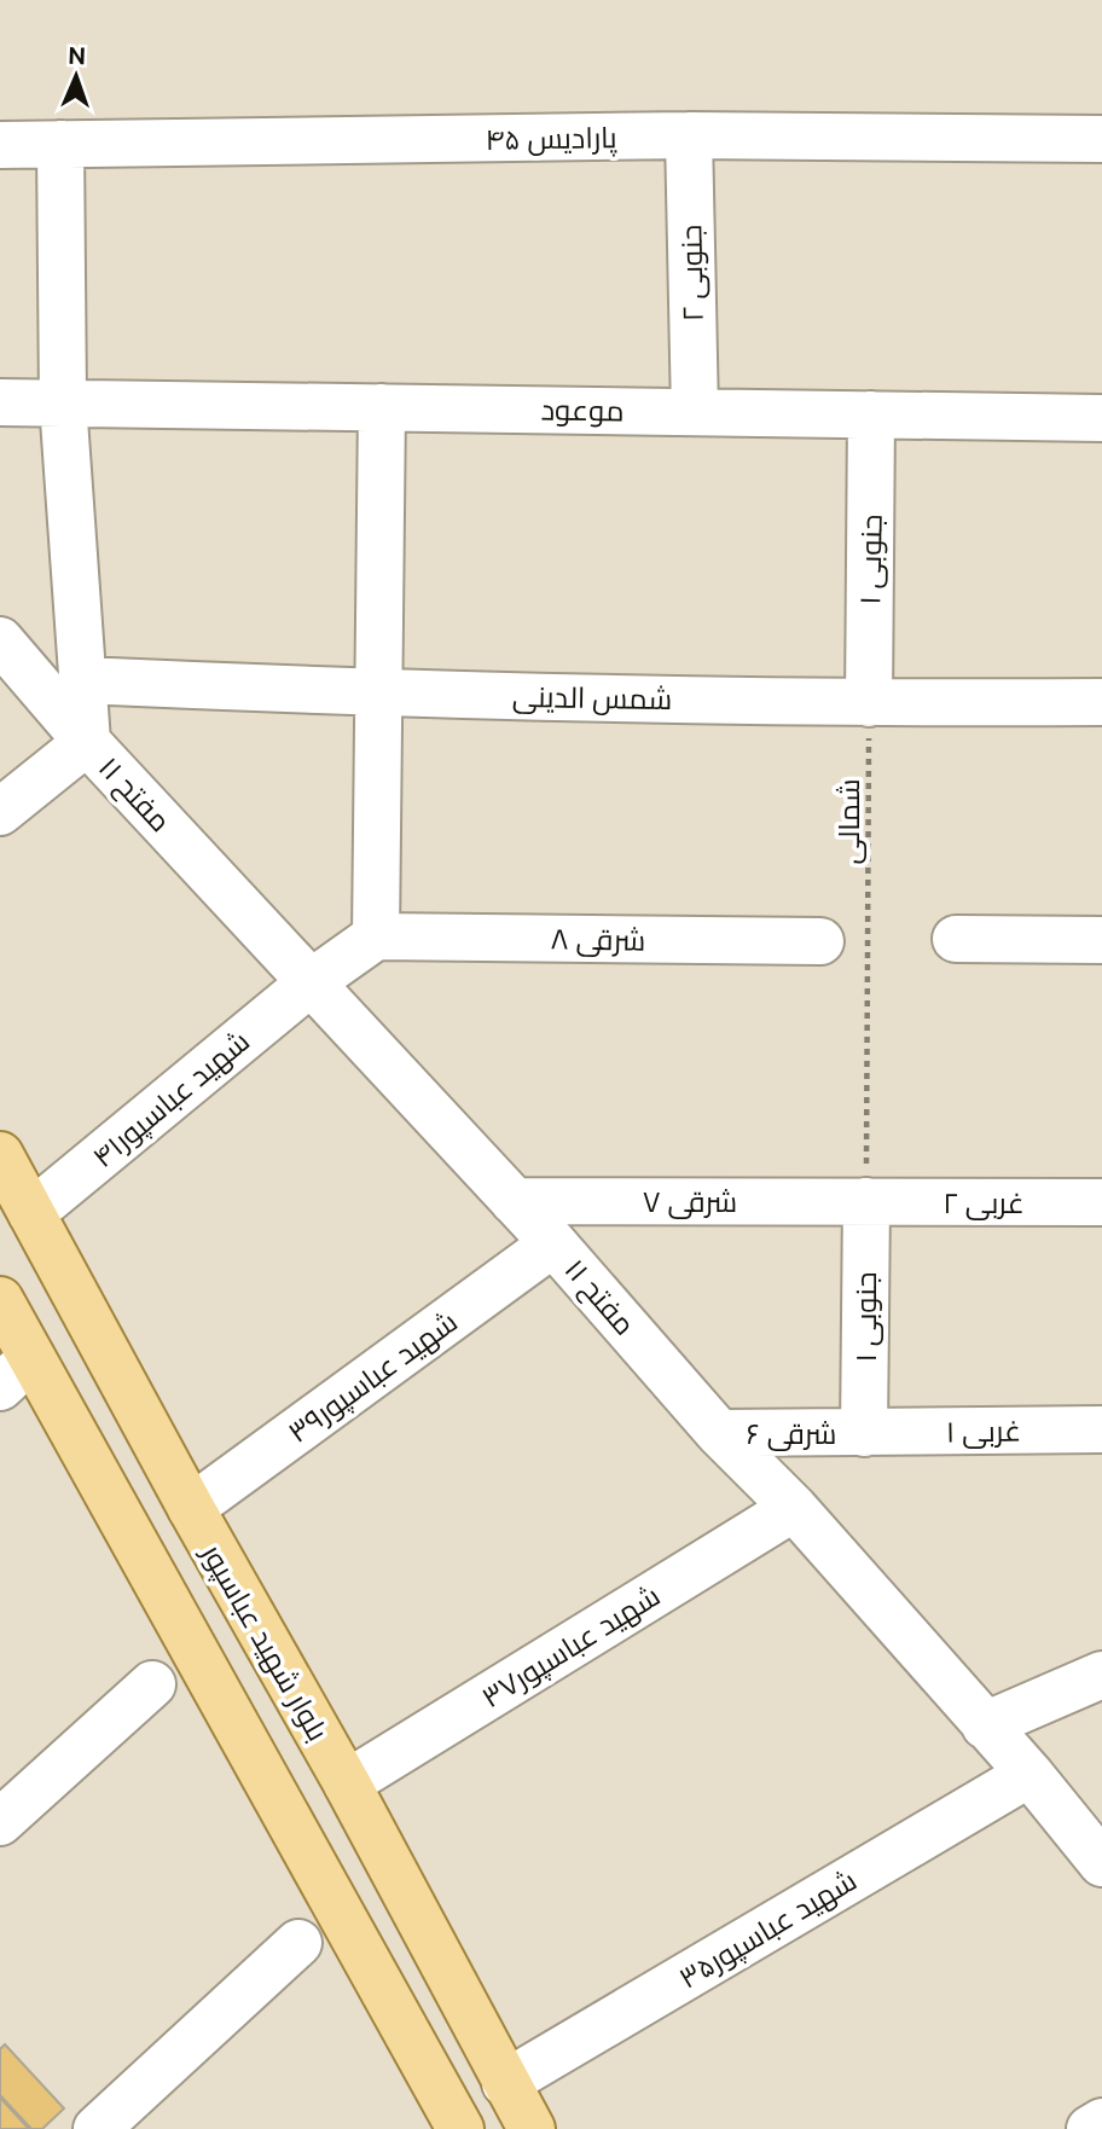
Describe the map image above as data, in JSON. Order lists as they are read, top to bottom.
{
  "streets": {
    "main road": ["بلوار شهید عباسپور"],
    "street": [
      "پارادیس ۴۵",
      "جنوبی ۲",
      "موعود",
      "۱ جنوبی",
      "شمس الدینی",
      "مفتح ۱۱",
      "شرقی ۸",
      "۴۱شهید عباسپور",
      "شرقی ۷",
      "غربی ۲",
      "جنوبی ۱",
      "شهید عباسپور۳۹",
      "غربی ۱",
      "شرقی ۶",
      "شهید عباسپور۳۷",
      "شهید عباسپور۳۵"
    ],
    "path": ["شمالی"]
  },
  "crossings": [
    ["پارادیس ۴۵", "جنوبی ۲"],
    ["پارادیس ۴۵", "مفتح ۱۱"],
    ["جنوبی ۲", "موعود"],
    ["موعود", "۱ جنوبی"],
    ["موعود", "مفتح ۱۱"],
    ["۱ جنوبی", "شمس الدینی"],
    ["۱ جنوبی", "شمالی"],
    ["شمس الدینی", "مفتح ۱۱"],
    ["شمس الدینی", "شمالی"],
    ["مفتح ۱۱", "۴۱شهید عباسپور"],
    ["مفتح ۱۱", "شرقی ۷"],
    ["مفتح ۱۱", "شهید عباسپور۳۹"],
    ["مفتح ۱۱", "شرقی ۶"],
    ["مفتح ۱۱", "شهید عباسپور۳۷"],
    ["مفتح ۱۱", "شهید عباسپور۳۵"],
    ["شمالی", "شرقی ۷"],
    ["شمالی", "غربی ۲"],
    ["شمالی", "جنوبی ۱"],
    ["شرقی ۸", "۴۱شهید عباسپور"],
    ["۴۱شهید عباسپور", "بلوار شهید عباسپور"],
    ["شرقی ۷", "غربی ۲"],
    ["شرقی ۷", "جنوبی ۱"],
    ["غربی ۲", "جنوبی ۱"],
    ["جنوبی ۱", "غربی ۱"],
    ["جنوبی ۱", "شرقی ۶"],
    ["شهید عباسپور۳۹", "بلوار شهید عباسپور"],
    ["غربی ۱", "شرقی ۶"],
    ["بلوار شهید عباسپور", "شهید عباسپور۳۷"],
    ["بلوار شهید عباسپور", "شهید عباسپور۳۵"]
  ],
  "north": "top"
}
